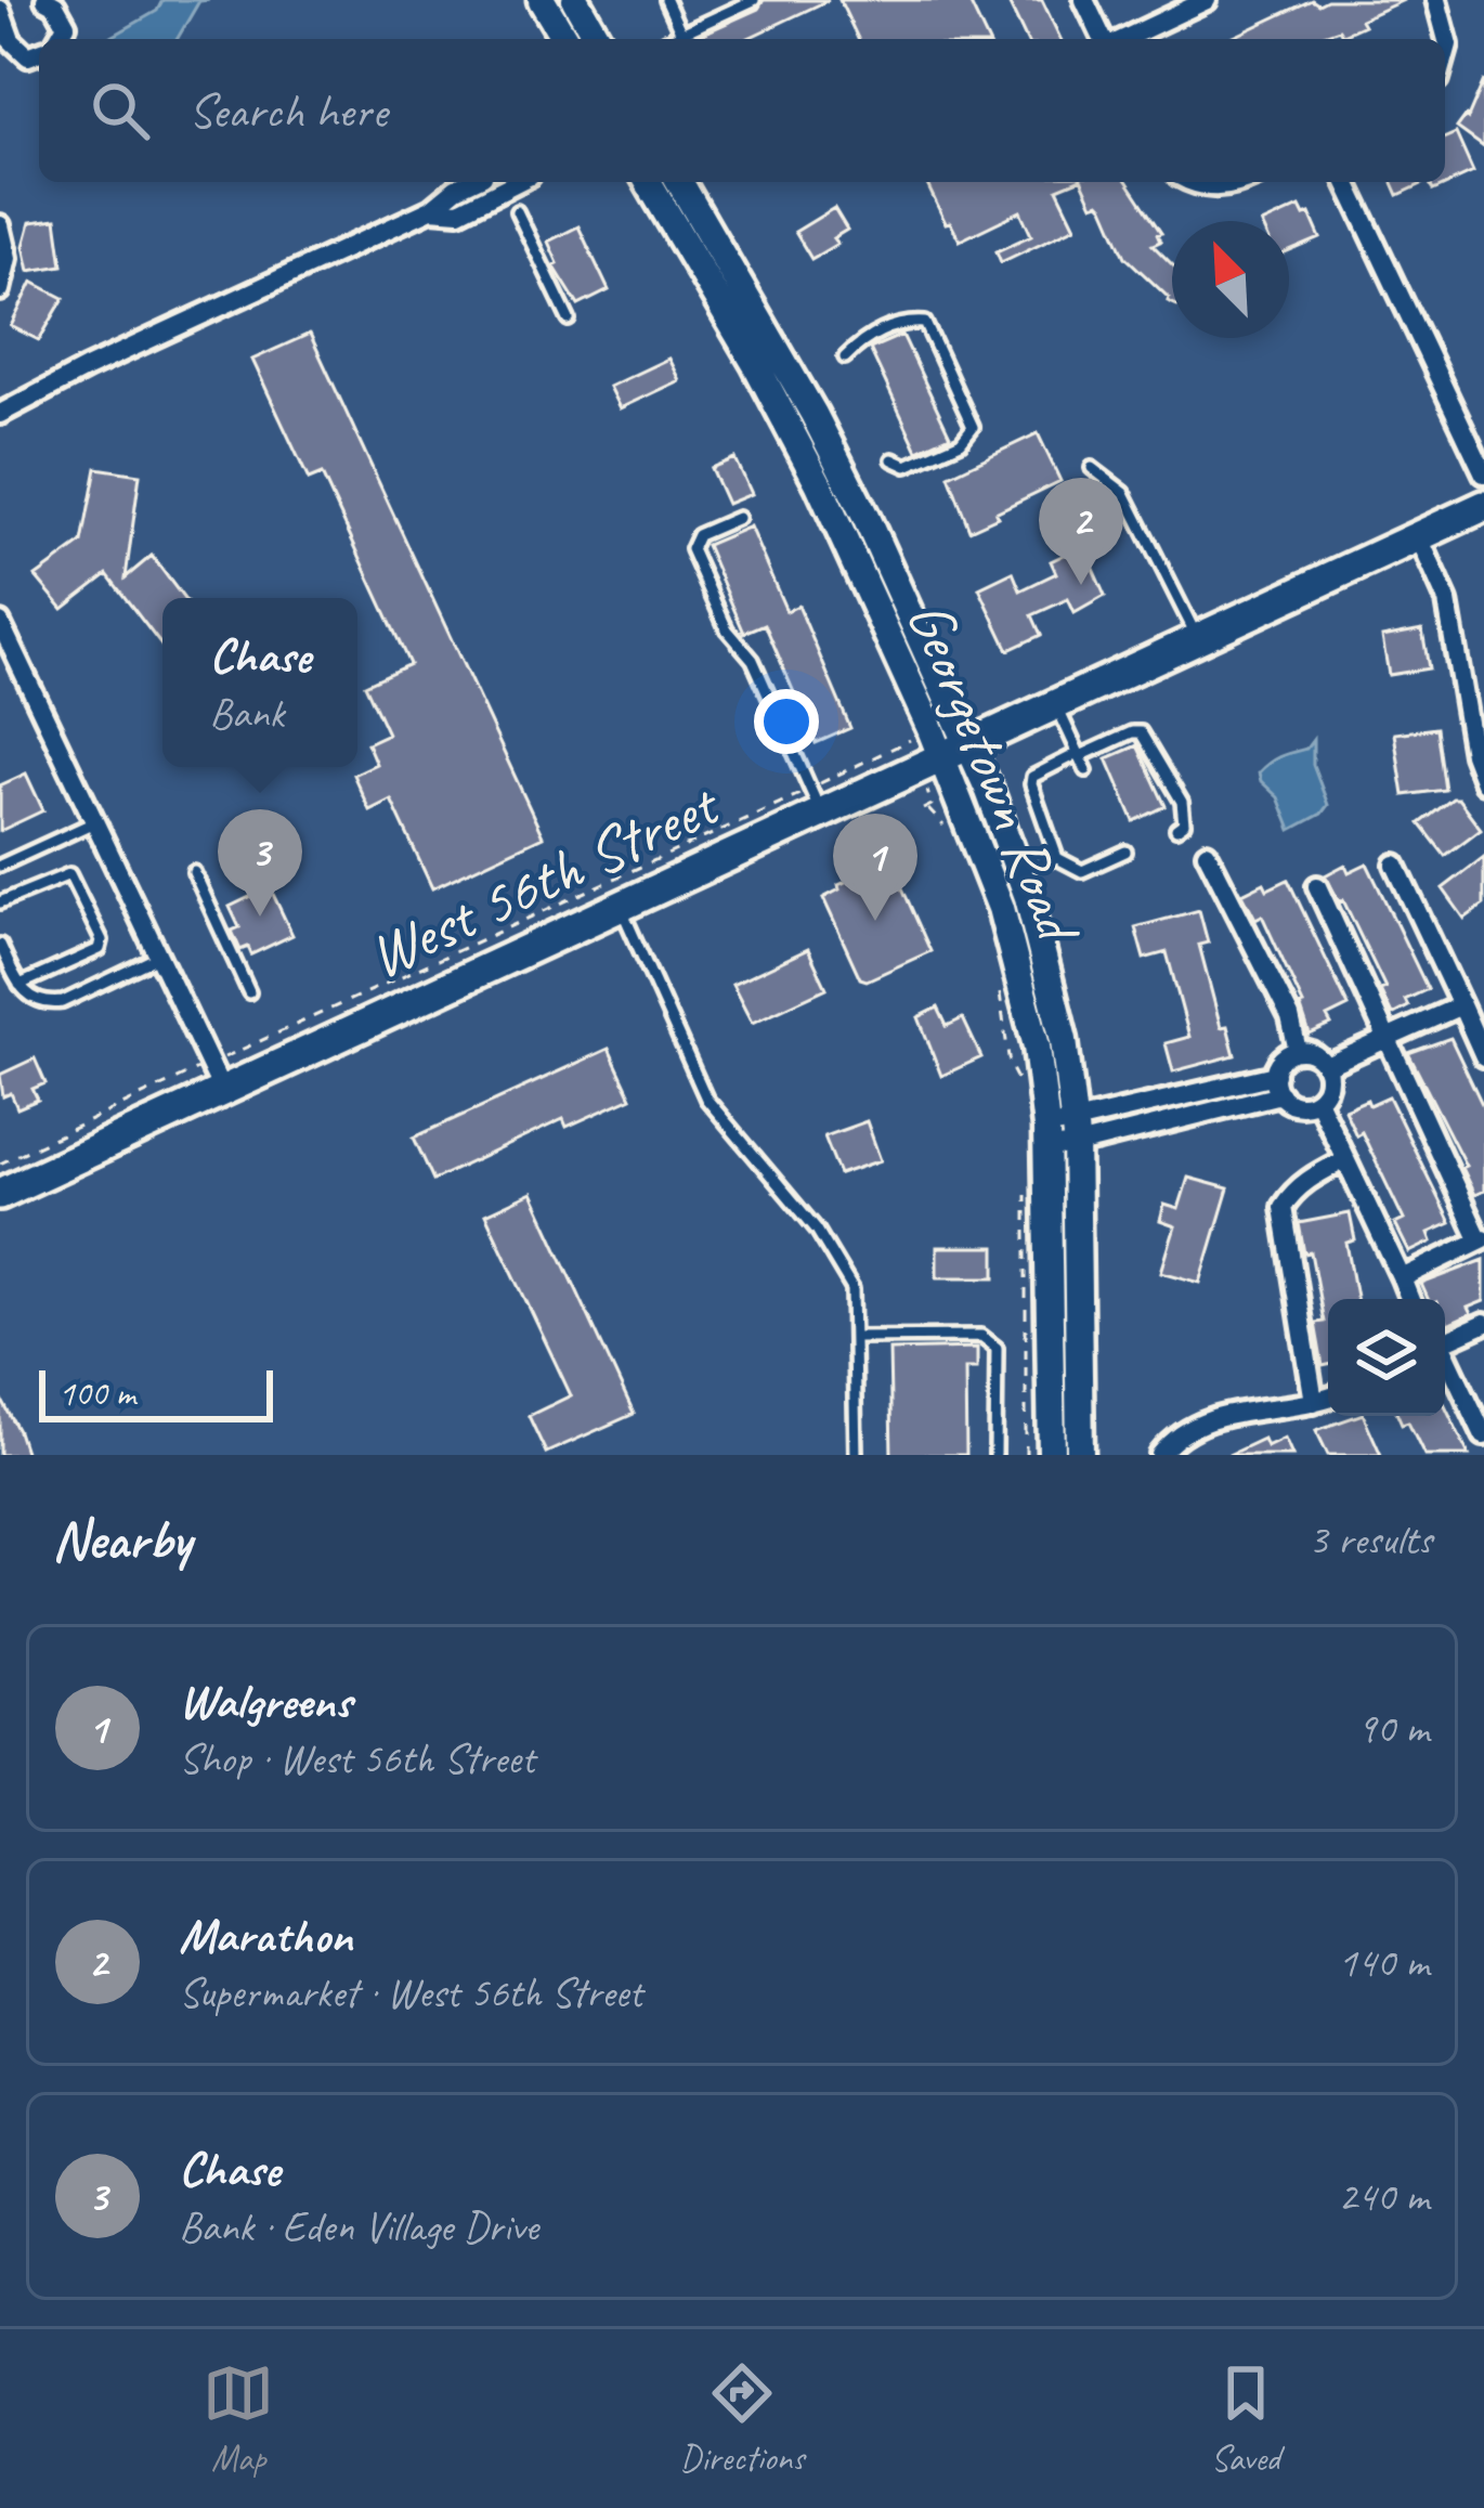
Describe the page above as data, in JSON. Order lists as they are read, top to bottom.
{
  "streets": {
    "main road": ["Georgetown Road", "West 56th Street"]
  },
  "crossings": [
    ["Georgetown Road", "West 56th Street"]
  ],
  "scale_bar": "100 m",
  "north": "top left",
  "page": {
    "search": "Search here",
    "pins": ["2", "3", "1"],
    "popup": ["Chase", "Bank"],
    "scale": "100 m",
    "heading": ["Nearby", "3 results"],
    "list": [
      {
        "mark": "1",
        "name": "Walgreens",
        "note": "Shop · West 56th Street",
        "value": "90 m"
      },
      {
        "mark": "2",
        "name": "Marathon",
        "note": "Supermarket · West 56th Street",
        "value": "140 m"
      },
      {
        "mark": "3",
        "name": "Chase",
        "note": "Bank · Eden Village Drive",
        "value": "240 m"
      }
    ],
    "nav": ["Map", "Directions", "Saved"]
  }
}
